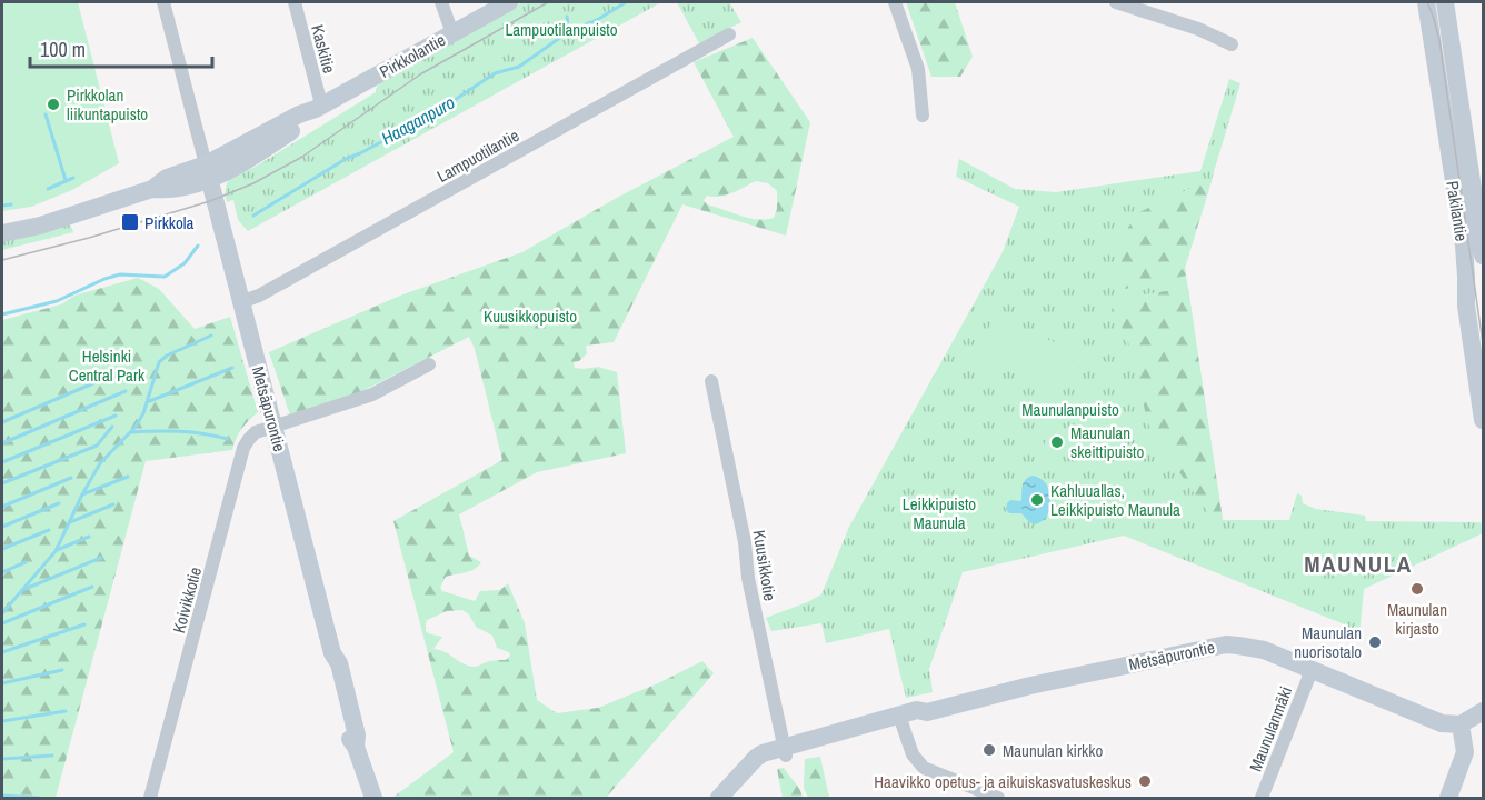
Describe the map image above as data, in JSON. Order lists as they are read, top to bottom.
{
  "streets": {
    "street": [
      "Kaskitie",
      "Pirkkolantie",
      "Lampuotilantie",
      "Pakilantie",
      "Metsäpurontie",
      "Kuusikkotie",
      "Koivikkotie",
      "Maunulanmäki"
    ]
  },
  "crossings": [
    ["Kaskitie", "Pirkkolantie"],
    ["Pirkkolantie", "Metsäpurontie"],
    ["Lampuotilantie", "Metsäpurontie"],
    ["Metsäpurontie", "Kuusikkotie"],
    ["Metsäpurontie", "Koivikkotie"],
    ["Metsäpurontie", "Maunulanmäki"]
  ],
  "districts": ["MAUNULA"],
  "water": ["Haaganpuro"],
  "parks": [
    "Lampuotilanpuisto",
    "Kuusikkopuisto",
    "Helsinki Central Park",
    "Maunulanpuisto",
    "Leikkipuisto Maunula"
  ],
  "places": {
    "other": [
      "Pirkkolan liikuntapuisto",
      "Maunulan skeittipuisto",
      "Kahluuallas, Leikkipuisto Maunula",
      "Maunulan kirjasto",
      "Maunulan nuorisotalo",
      "Maunulan kirkko",
      "Haavikko opetus- ja aikuiskasvatuskeskus"
    ],
    "transit": ["Pirkkola"]
  },
  "scale_bar": "100 m"
}
